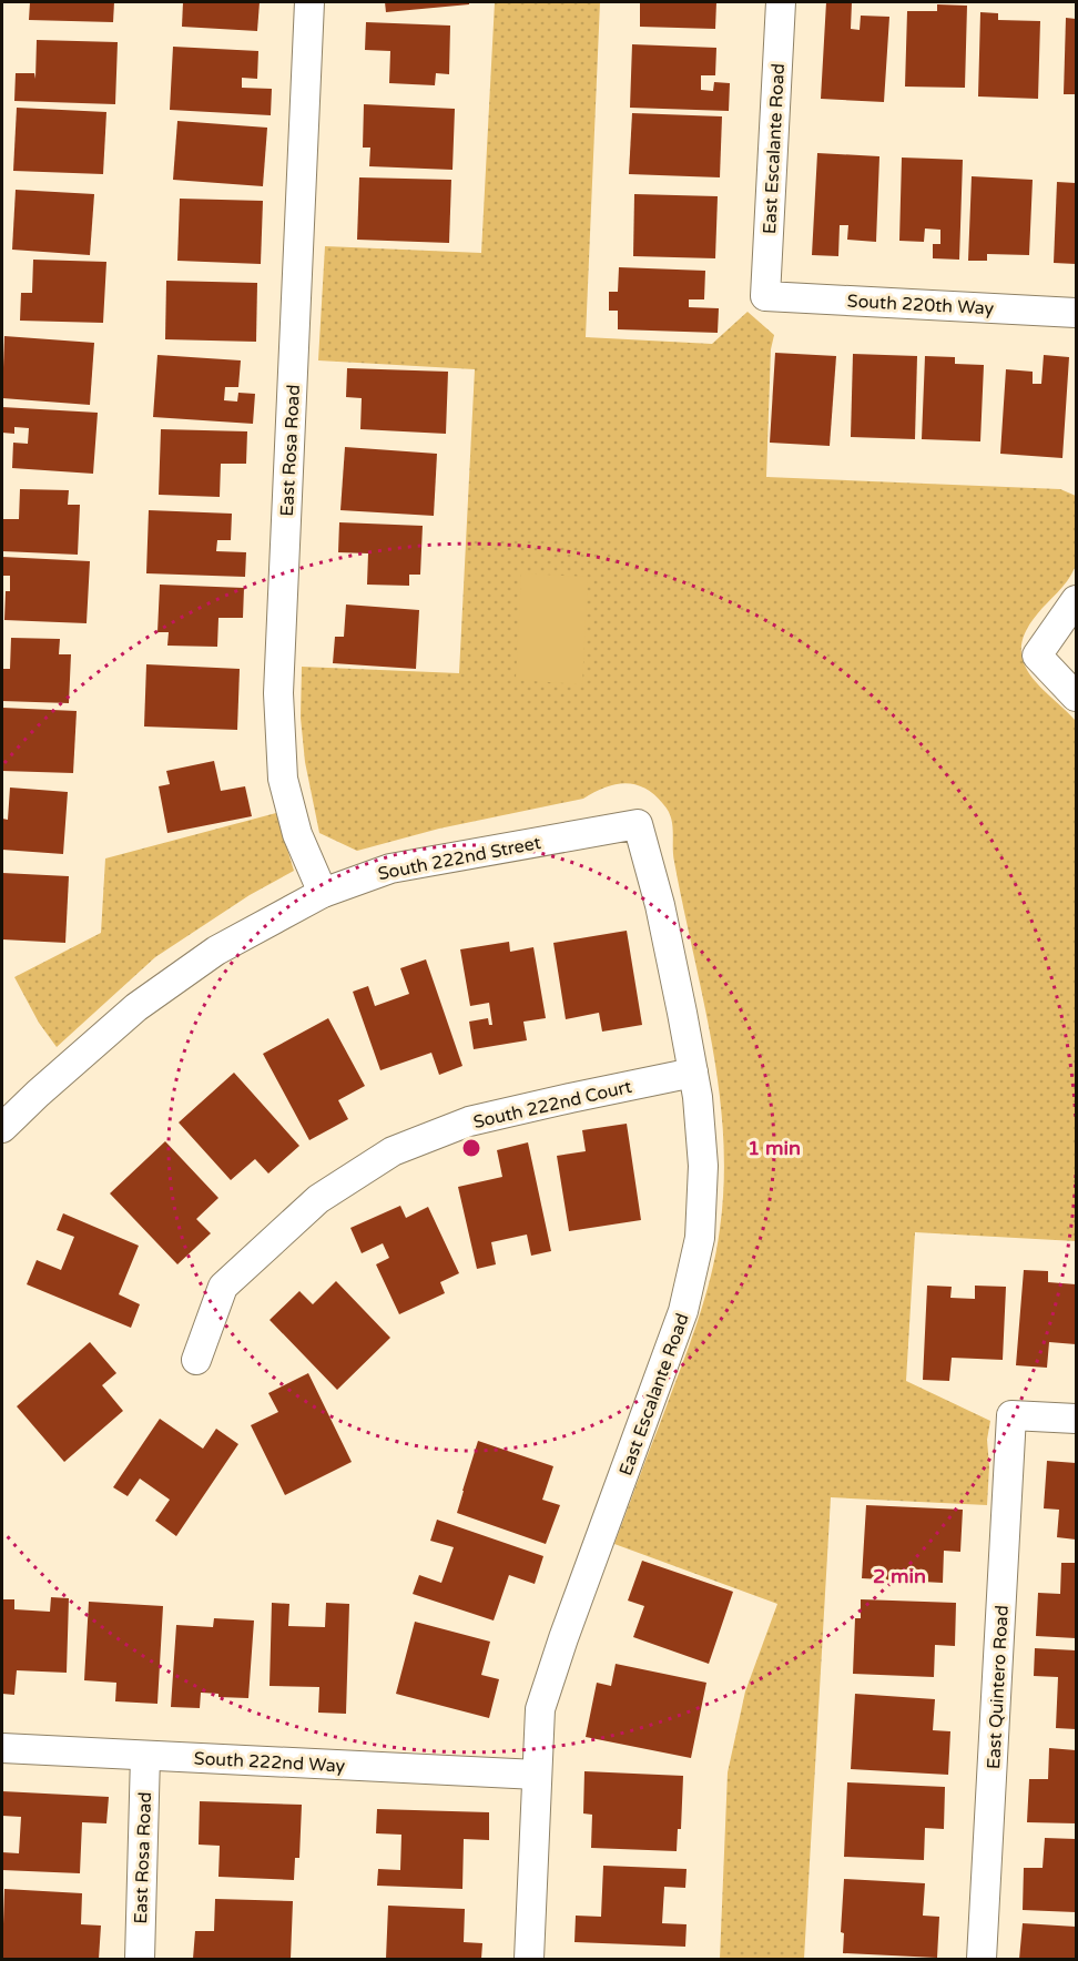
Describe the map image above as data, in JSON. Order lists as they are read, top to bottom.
{
  "streets": {
    "street": [
      "East Escalante Road",
      "South 220th Way",
      "East Rosa Road",
      "South 222nd Street",
      "South 222nd Court",
      "East Quintero Road",
      "South 222nd Way"
    ]
  },
  "crossings": [
    ["East Escalante Road", "South 220th Way"],
    ["East Escalante Road", "South 222nd Street"],
    ["East Escalante Road", "South 222nd Court"],
    ["East Escalante Road", "South 222nd Way"],
    ["East Rosa Road", "South 222nd Street"],
    ["East Rosa Road", "South 222nd Way"]
  ],
  "rings": ["1 min", "2 min"]
}
